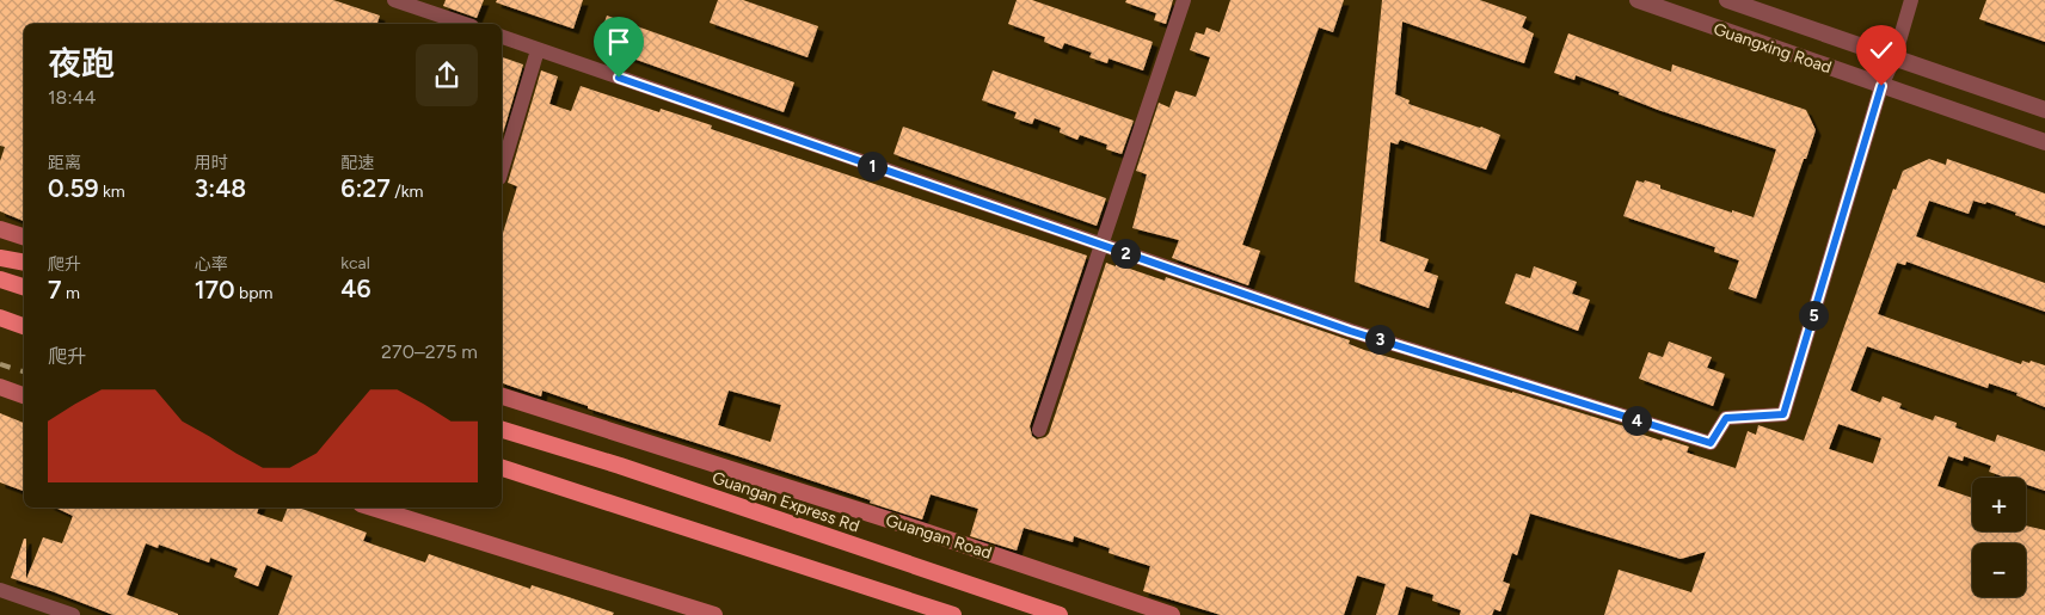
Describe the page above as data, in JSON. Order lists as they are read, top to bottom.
{
  "streets": {
    "highway": ["Guangan Express Rd"],
    "main road": ["Guangan Road"],
    "street": ["Guangxing Road"]
  },
  "page": {
    "heading": ["夜跑", "18:44"],
    "stats": [
      ["距离", "0.59 km"],
      ["用时", "3:48"],
      ["配速", "6:27 /km"],
      ["爬升", "7 m"],
      ["心率", "170 bpm"],
      ["kcal", "46"]
    ],
    "pins": [
      "1",
      "2",
      "5",
      "3",
      "4"
    ],
    "chart": ["爬升", "270–275 m"],
    "map_buttons": ["+", "−"]
  }
}
